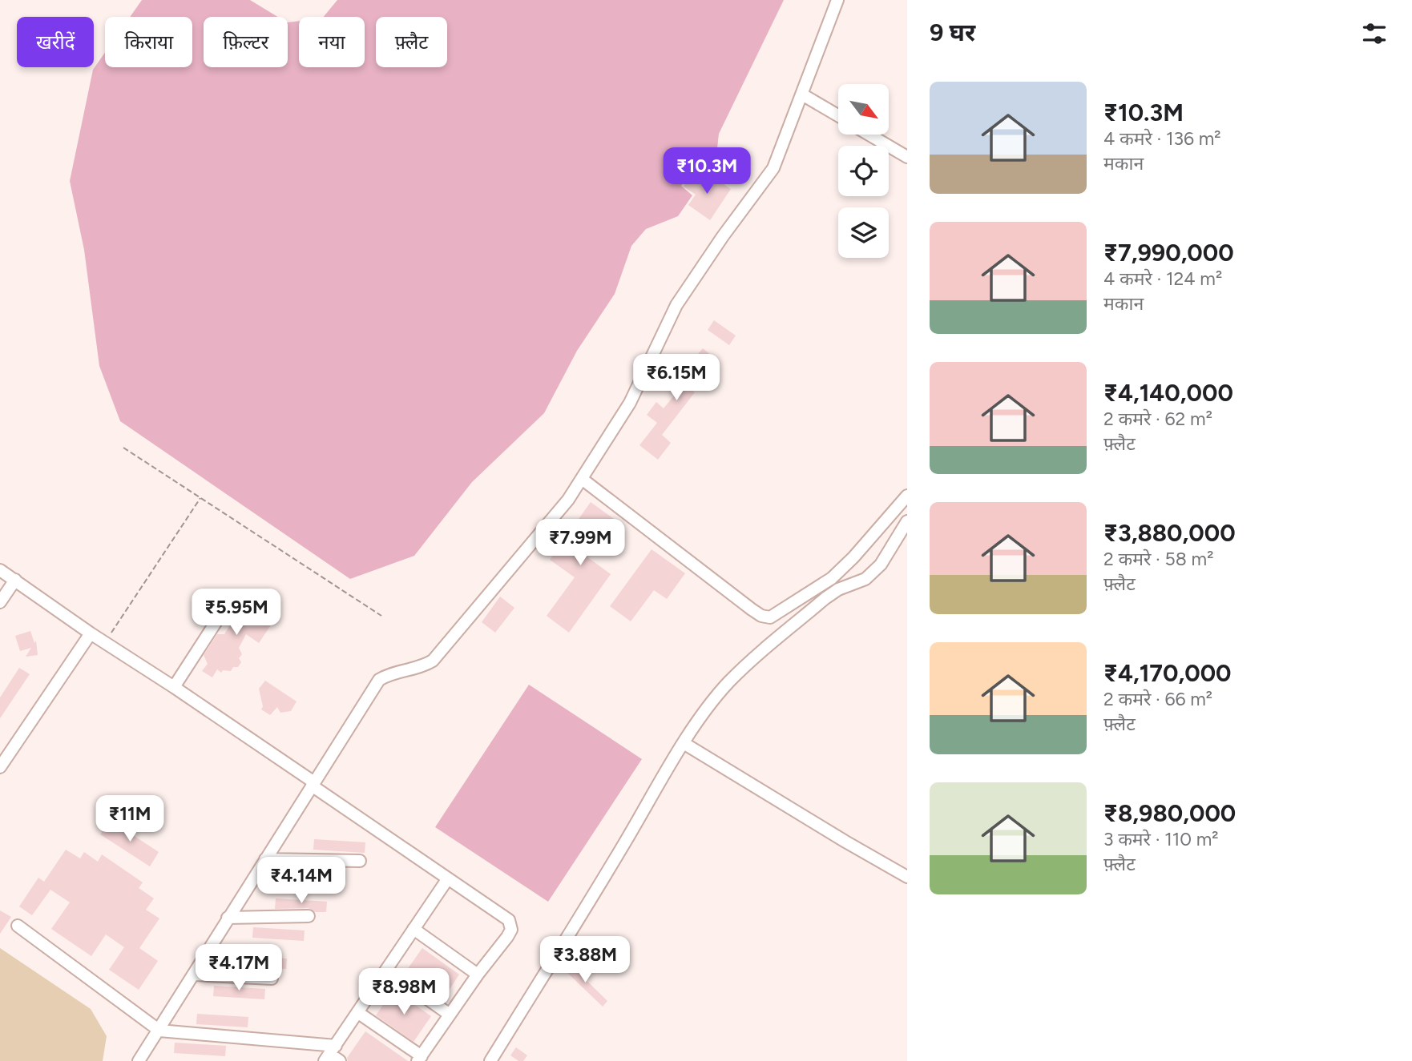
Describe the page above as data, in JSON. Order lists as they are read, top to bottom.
{
  "north": "bottom right",
  "page": {
    "heading": "9 घर",
    "chip": [
      "खरीदें",
      "किराया",
      "फ़िल्टर",
      "नया",
      "फ़्लैट"
    ],
    "list": [
      {
        "name": "₹10.3M",
        "note": "4 कमरे · 136 m² · मकान"
      },
      {
        "name": "₹7,990,000",
        "note": "4 कमरे · 124 m² · मकान"
      },
      {
        "name": "₹4,140,000",
        "note": "2 कमरे · 62 m² · फ़्लैट"
      },
      {
        "name": "₹3,880,000",
        "note": "2 कमरे · 58 m² · फ़्लैट"
      },
      {
        "name": "₹4,170,000",
        "note": "2 कमरे · 66 m² · फ़्लैट"
      },
      {
        "name": "₹8,980,000",
        "note": "3 कमरे · 110 m² · फ़्लैट"
      }
    ],
    "price": [
      "₹10.3M",
      "₹6.15M",
      "₹7.99M",
      "₹5.95M",
      "₹11M",
      "₹4.14M",
      "₹3.88M",
      "₹4.17M",
      "₹8.98M"
    ]
  }
}
